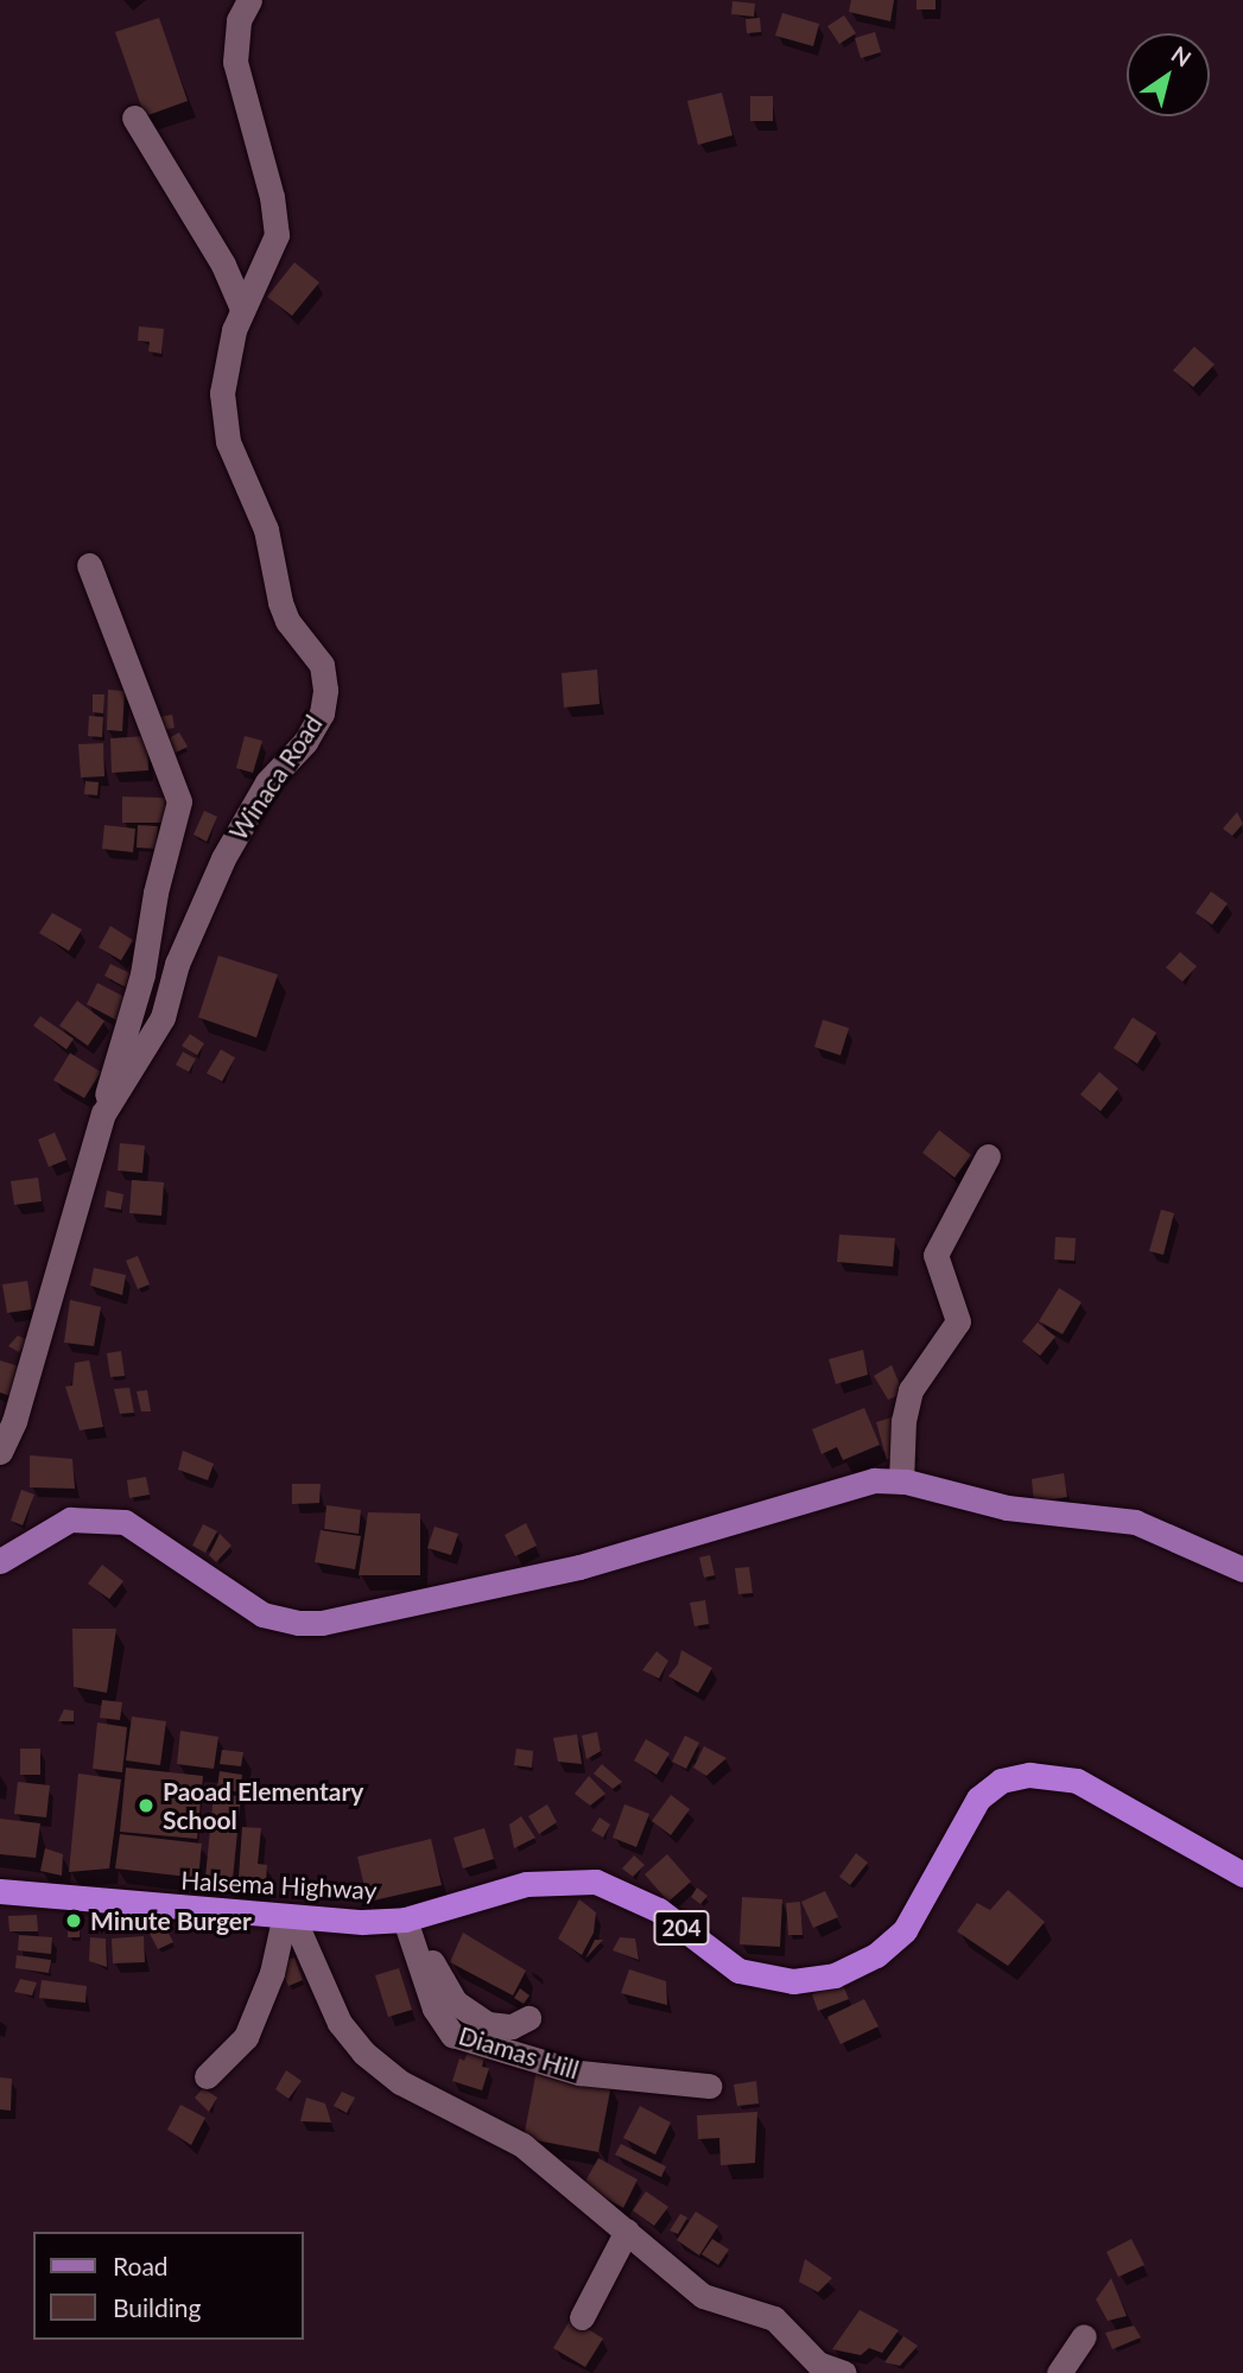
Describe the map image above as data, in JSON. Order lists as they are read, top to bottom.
{
  "streets": {
    "highway": ["Halsema Highway", "204"],
    "street": ["Winaca Road", "Diamas Hill"]
  },
  "crossings": [
    ["Halsema Highway", "Diamas Hill"]
  ],
  "places": ["Paoad Elementary School", "Minute Burger"],
  "legend": ["Road", "Building"],
  "north": "top right"
}
